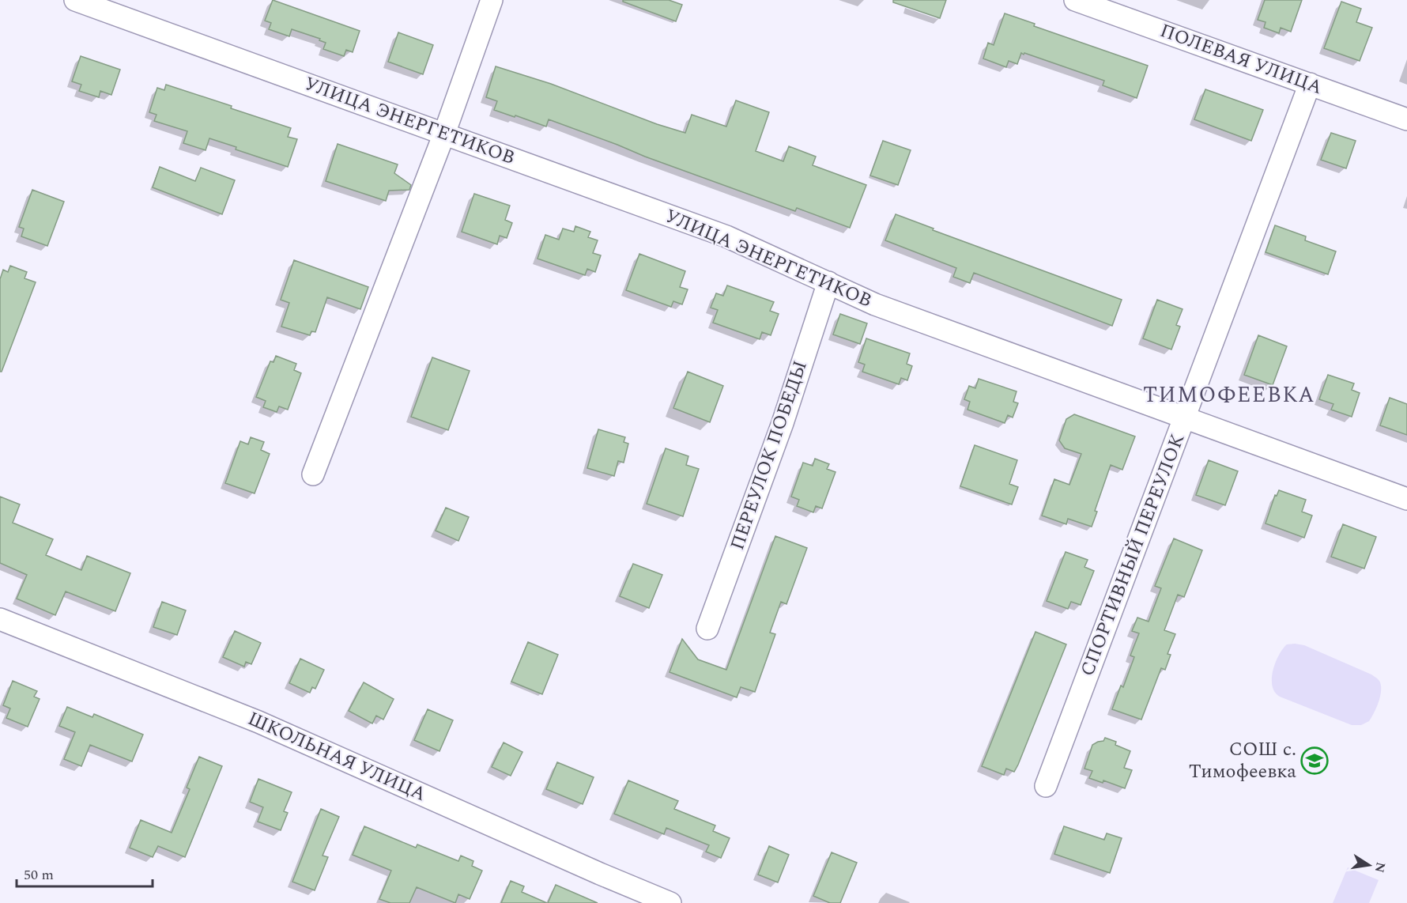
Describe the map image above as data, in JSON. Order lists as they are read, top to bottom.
{
  "streets": {
    "street": [
      "ПОЛЕВАЯ УЛИЦА",
      "УЛИЦА ЭНЕРГЕТИКОВ",
      "ПЕРЕУЛОК ПОБЕДЫ",
      "СПОРТИВНЫЙ ПЕРЕУЛОК",
      "ШКОЛЬНАЯ УЛИЦА"
    ]
  },
  "crossings": [
    ["ПОЛЕВАЯ УЛИЦА", "СПОРТИВНЫЙ ПЕРЕУЛОК"],
    ["УЛИЦА ЭНЕРГЕТИКОВ", "ПЕРЕУЛОК ПОБЕДЫ"],
    ["УЛИЦА ЭНЕРГЕТИКОВ", "СПОРТИВНЫЙ ПЕРЕУЛОК"]
  ],
  "districts": ["ТИМОФЕЕВКА"],
  "places": {
    "school or university": ["СОШ с. Тимофеевка"]
  },
  "scale_bar": "50 m",
  "north": "right"
}
